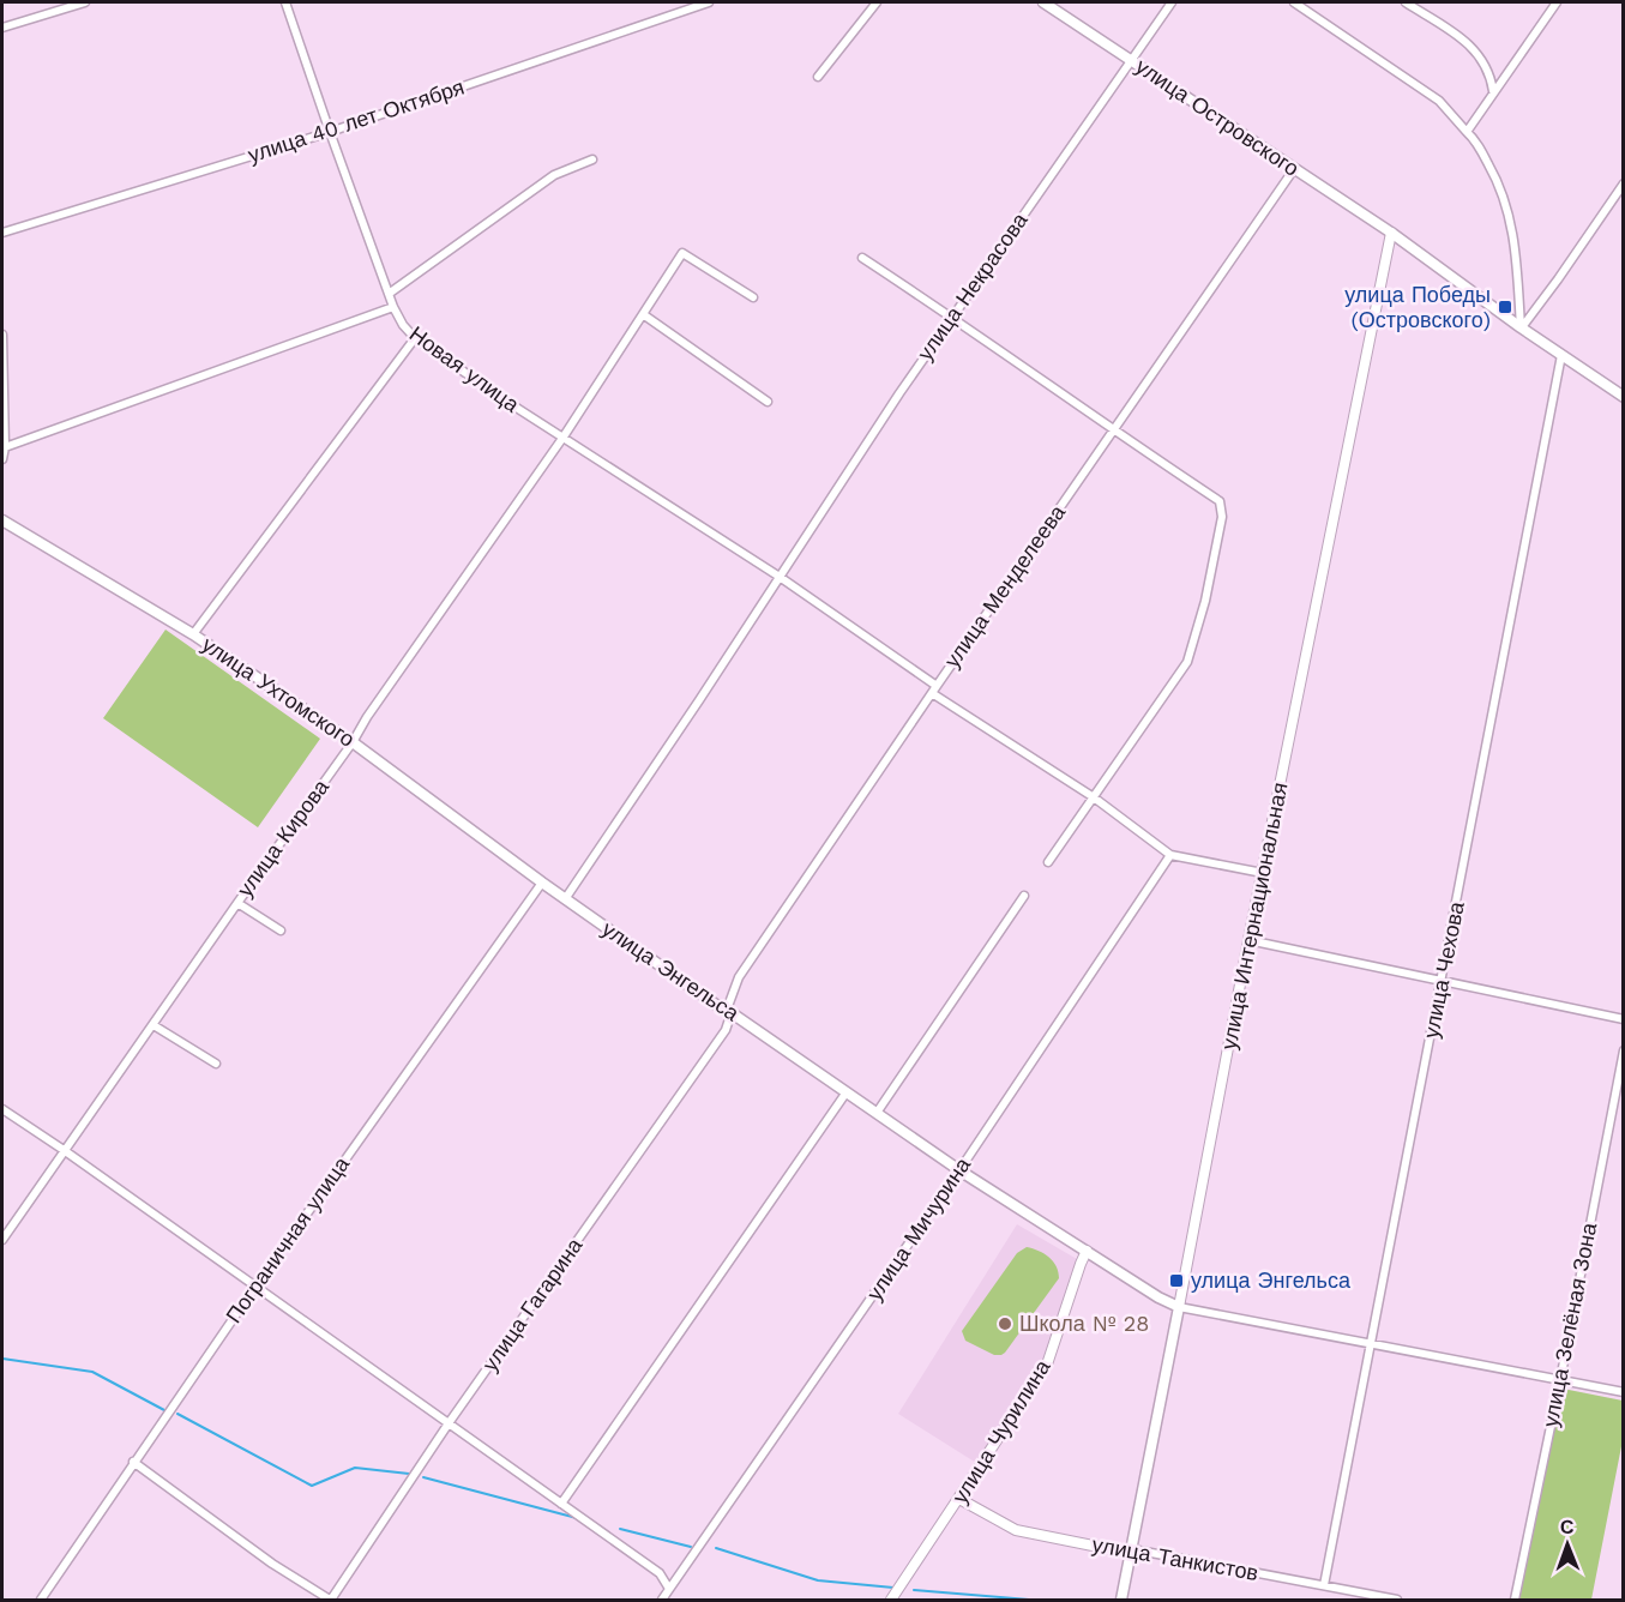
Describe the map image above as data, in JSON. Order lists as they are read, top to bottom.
{
  "streets": {
    "main road": [
      "улица Островского",
      "улица Ухтомского",
      "улица Интернациональная",
      "улица Энгельса"
    ],
    "street": [
      "улица 40 лет Октября",
      "улица Некрасова",
      "Новая улица",
      "улица Менделеева",
      "улица Кирова",
      "улица Чехова",
      "улица Мичурина",
      "Пограничная улица",
      "улица Гагарина",
      "улица Зелёная Зона",
      "улица Чурилина",
      "улица Танкистов"
    ]
  },
  "crossings": [
    ["улица Островского", "улица Некрасова"],
    ["улица Островского", "улица Менделеева"],
    ["улица Островского", "улица Интернациональная"],
    ["улица Островского", "улица Чехова"],
    ["улица 40 лет Октября", "Новая улица"],
    ["улица Некрасова", "Новая улица"],
    ["улица Некрасова", "улица Энгельса"],
    ["Новая улица", "улица Менделеева"],
    ["Новая улица", "улица Кирова"],
    ["Новая улица", "улица Мичурина"],
    ["улица Менделеева", "улица Энгельса"],
    ["улица Менделеева", "улица Гагарина"],
    ["улица Ухтомского", "улица Кирова"],
    ["улица Ухтомского", "улица Энгельса"],
    ["улица Ухтомского", "Пограничная улица"],
    ["улица Интернациональная", "улица Энгельса"],
    ["улица Интернациональная", "улица Танкистов"],
    ["улица Чехова", "улица Энгельса"],
    ["улица Чехова", "улица Танкистов"],
    ["улица Энгельса", "улица Мичурина"],
    ["улица Энгельса", "Пограничная улица"],
    ["улица Энгельса", "улица Гагарина"],
    ["улица Энгельса", "улица Зелёная Зона"],
    ["улица Энгельса", "улица Чурилина"],
    ["улица Чурилина", "улица Танкистов"]
  ],
  "places": {
    "transit": ["улица Победы (Островского)", "улица Энгельса"],
    "other": ["Школа № 28"]
  },
  "north": "top"
}
